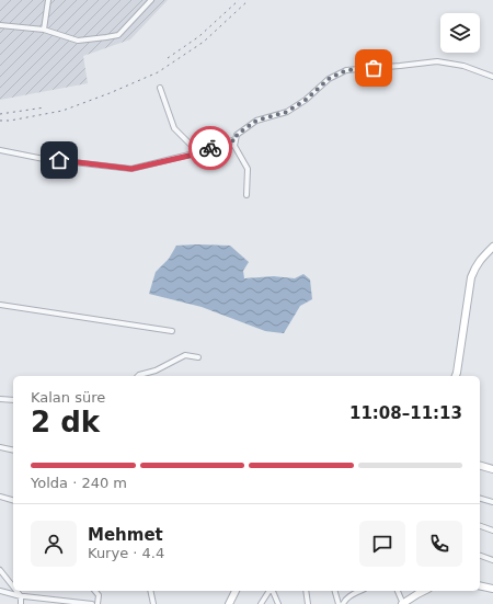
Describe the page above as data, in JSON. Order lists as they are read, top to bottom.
{
  "page": {
    "heading": ["2 dk", "Kalan süre", "11:08–11:13"],
    "panel": ["Mehmet", "Kurye · 4.4"],
    "bar": "Yolda · 240 m"
  }
}
